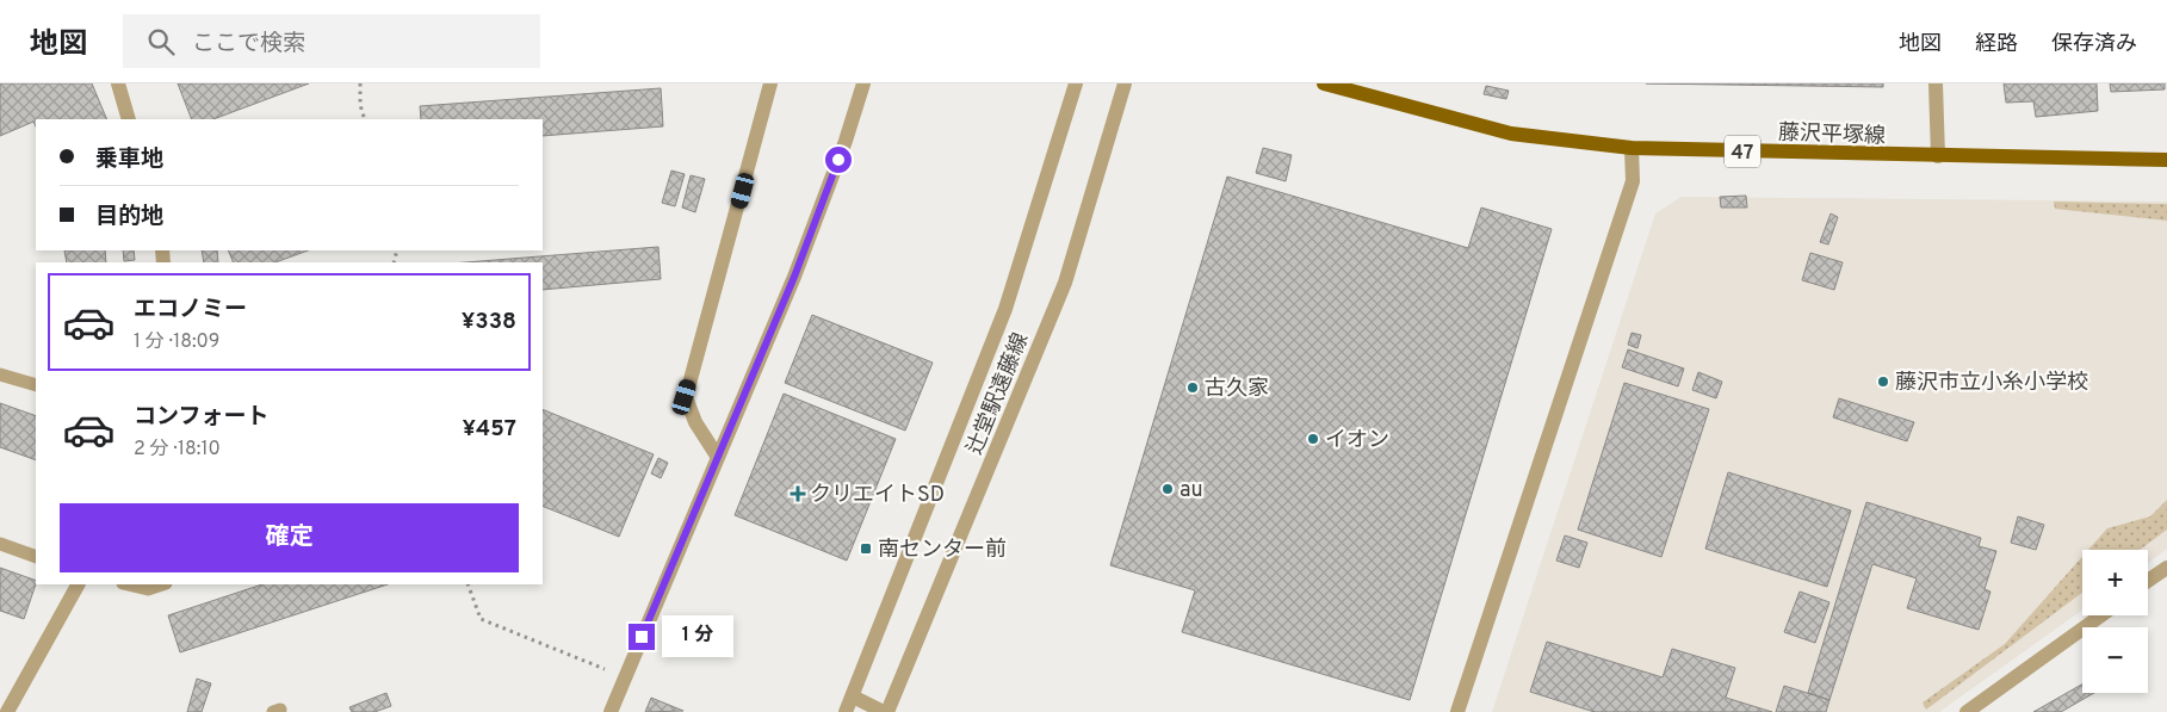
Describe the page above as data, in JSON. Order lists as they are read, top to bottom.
{
  "streets": {
    "main road": ["藤沢平塚線", "47"],
    "street": ["辻堂駅遠藤線"]
  },
  "places": {
    "other": [
      "藤沢市立小糸小学校",
      "古久家",
      "イオン",
      "au"
    ],
    "health": ["クリエイトSD"],
    "transit": ["南センター前"]
  },
  "page": {
    "header": "地図",
    "search": "ここで検索",
    "nav": ["地図", "経路", "保存済み"],
    "banner": ["乗車地", "目的地"],
    "list": [
      {
        "name": "エコノミー",
        "note": "1 分 · 18:09",
        "value": "¥338"
      },
      {
        "name": "コンフォート",
        "note": "2 分 · 18:10",
        "value": "¥457"
      }
    ],
    "buttons": "確定",
    "map_buttons": ["+", "−"],
    "bubble": "1 分"
  }
}
